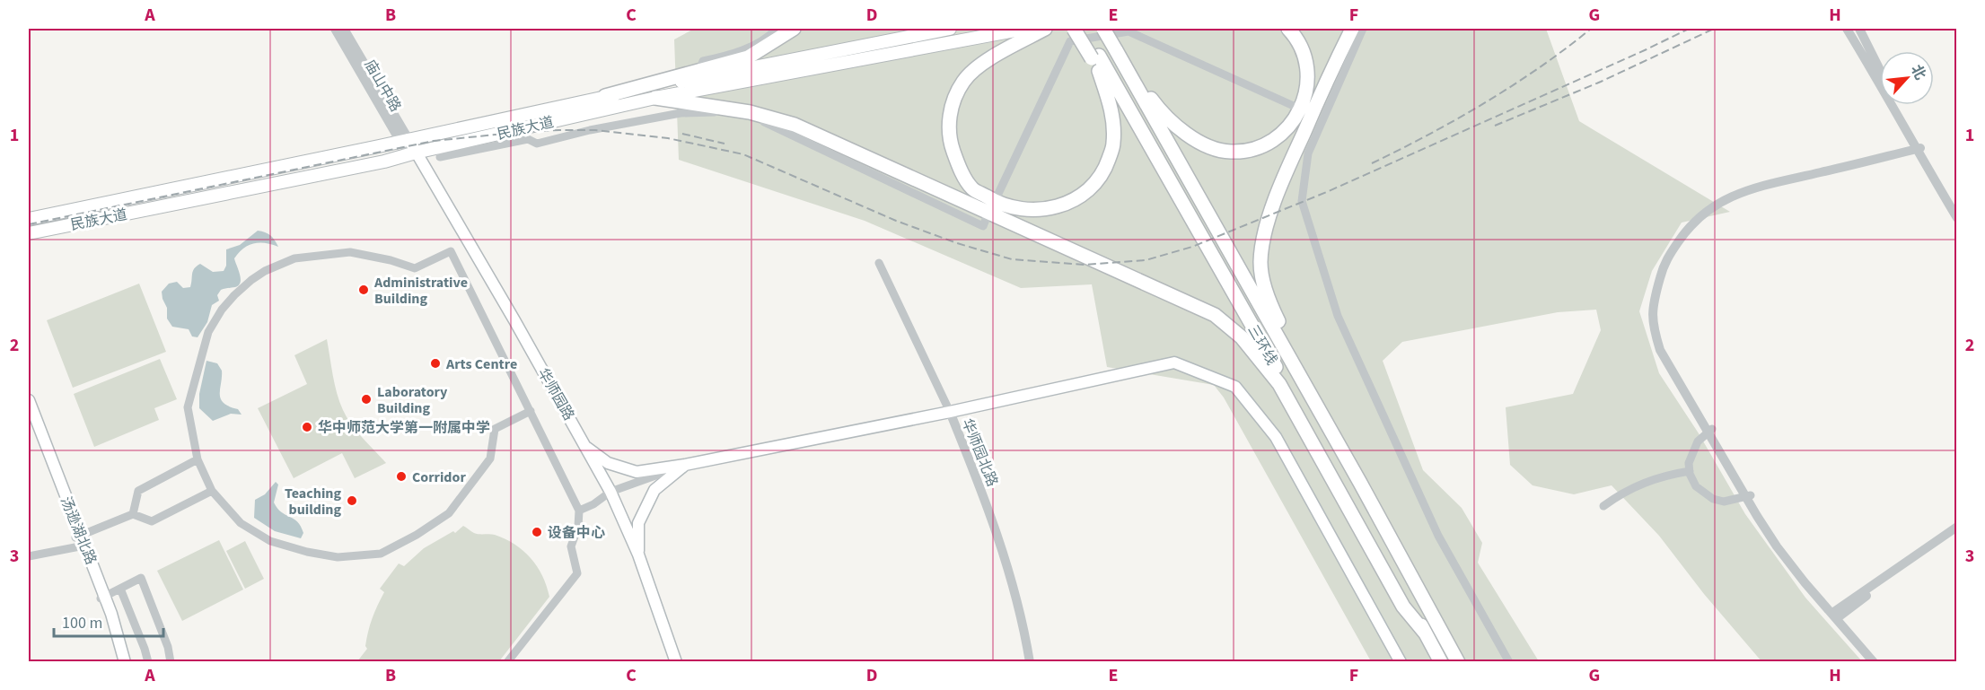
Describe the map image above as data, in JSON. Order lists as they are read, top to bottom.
{
  "streets": {
    "highway": ["三环线"],
    "main road": ["民族大道", "华师园路", "汤逊湖北路"],
    "street": ["庙山中路", "华师园北路"]
  },
  "crossings": [
    ["庙山中路", "民族大道"],
    ["庙山中路", "华师园路"],
    ["民族大道", "华师园路"]
  ],
  "places": [
    "Administrative Building",
    "Arts Centre",
    "Laboratory Building",
    "华中师范大学第一附属中学",
    "Corridor",
    "Teaching building",
    "设备中心"
  ],
  "scale_bar": "100 m",
  "north": "top right",
  "grid": {
    "columns": [
      "A",
      "B",
      "C",
      "D",
      "E",
      "F",
      "G",
      "H"
    ],
    "rows": ["1", "2", "3"]
  }
}
